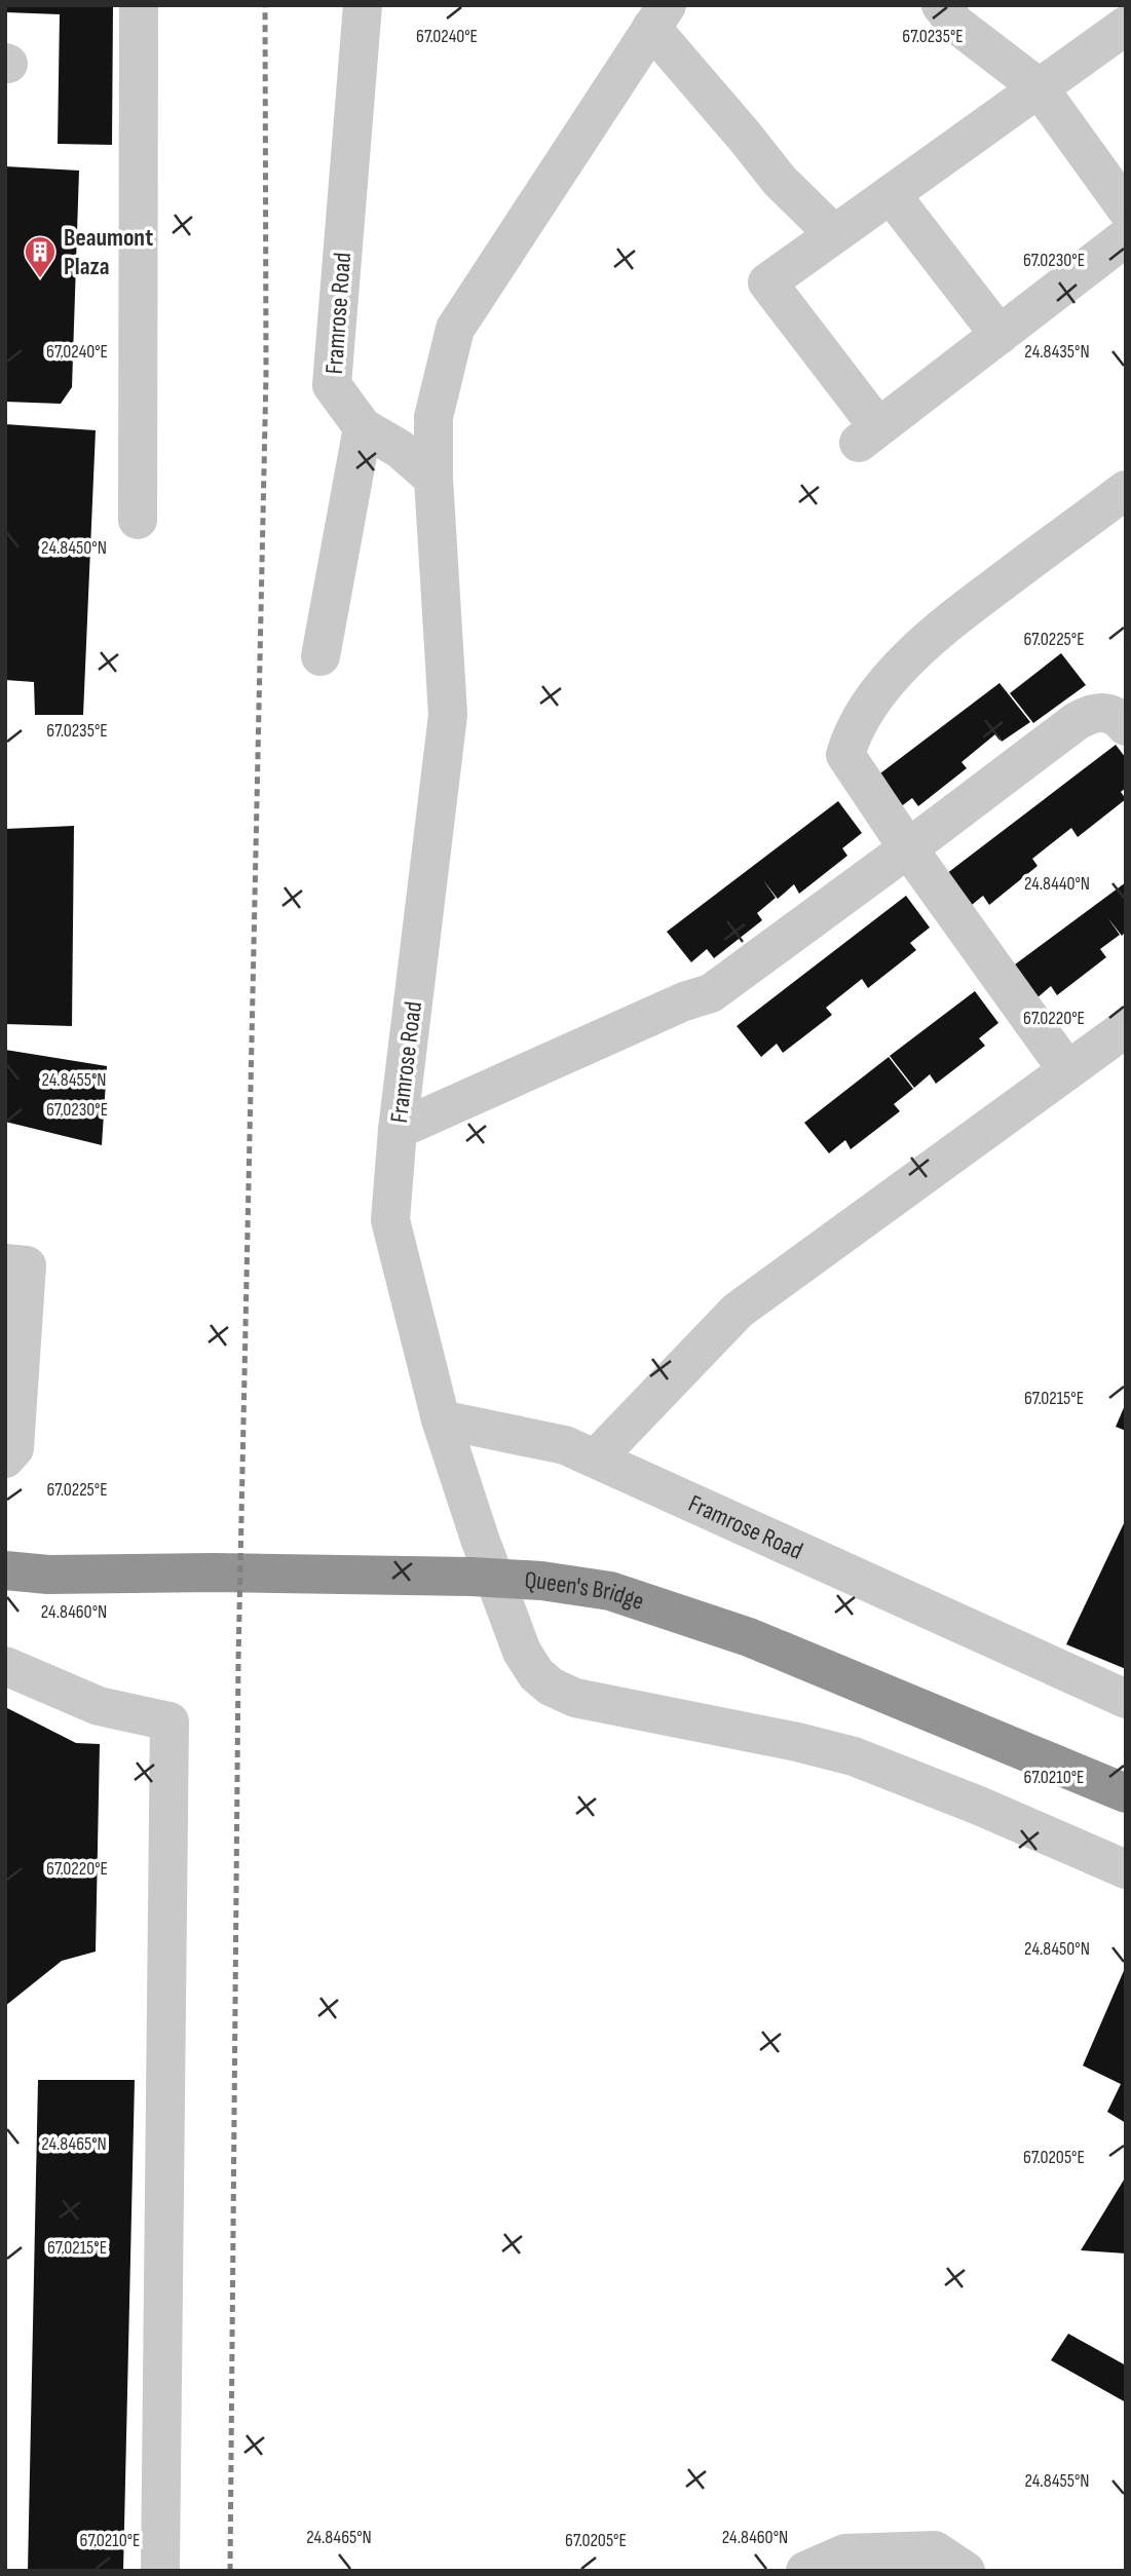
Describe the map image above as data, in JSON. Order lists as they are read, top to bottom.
{
  "streets": {
    "highway": ["Queen's Bridge"],
    "street": ["Framrose Road"]
  },
  "places": {
    "building": ["Beaumont Plaza"]
  },
  "coordinates": [
    "67.0240°E",
    "67.0235°E",
    "67.0230°E",
    "24.8435°N",
    "24.8450°N",
    "67.0225°E",
    "24.8440°N",
    "67.0220°E",
    "24.8455°N",
    "67.0215°E",
    "24.8460°N",
    "67.0210°E",
    "24.8465°N",
    "67.0205°E"
  ]
}
